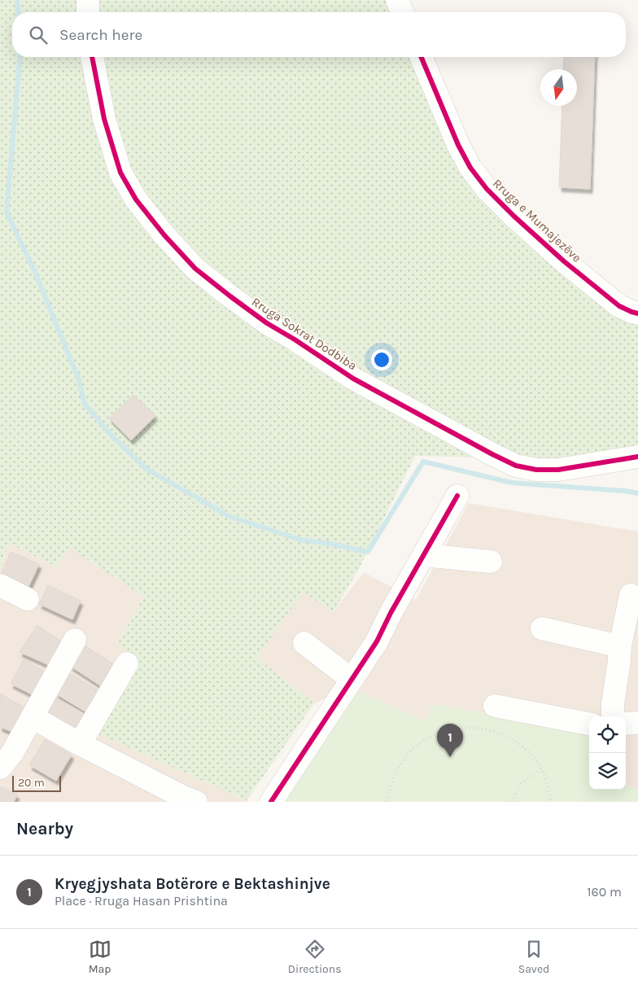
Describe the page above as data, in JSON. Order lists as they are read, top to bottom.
{
  "streets": {
    "street": ["Rruga e Mumajezëve", "Rruga Sokrat Dodbiba"]
  },
  "scale_bar": "20 m",
  "north": "bottom",
  "page": {
    "search": "Search here",
    "pins": "1",
    "scale": "20 m",
    "heading": "Nearby",
    "list": [
      {
        "mark": "1",
        "name": "Kryegjyshata Botërore e Bektashinjve",
        "note": "Place · Rruga Hasan Prishtina",
        "value": "160 m"
      }
    ],
    "nav": ["Map", "Directions", "Saved"]
  }
}
